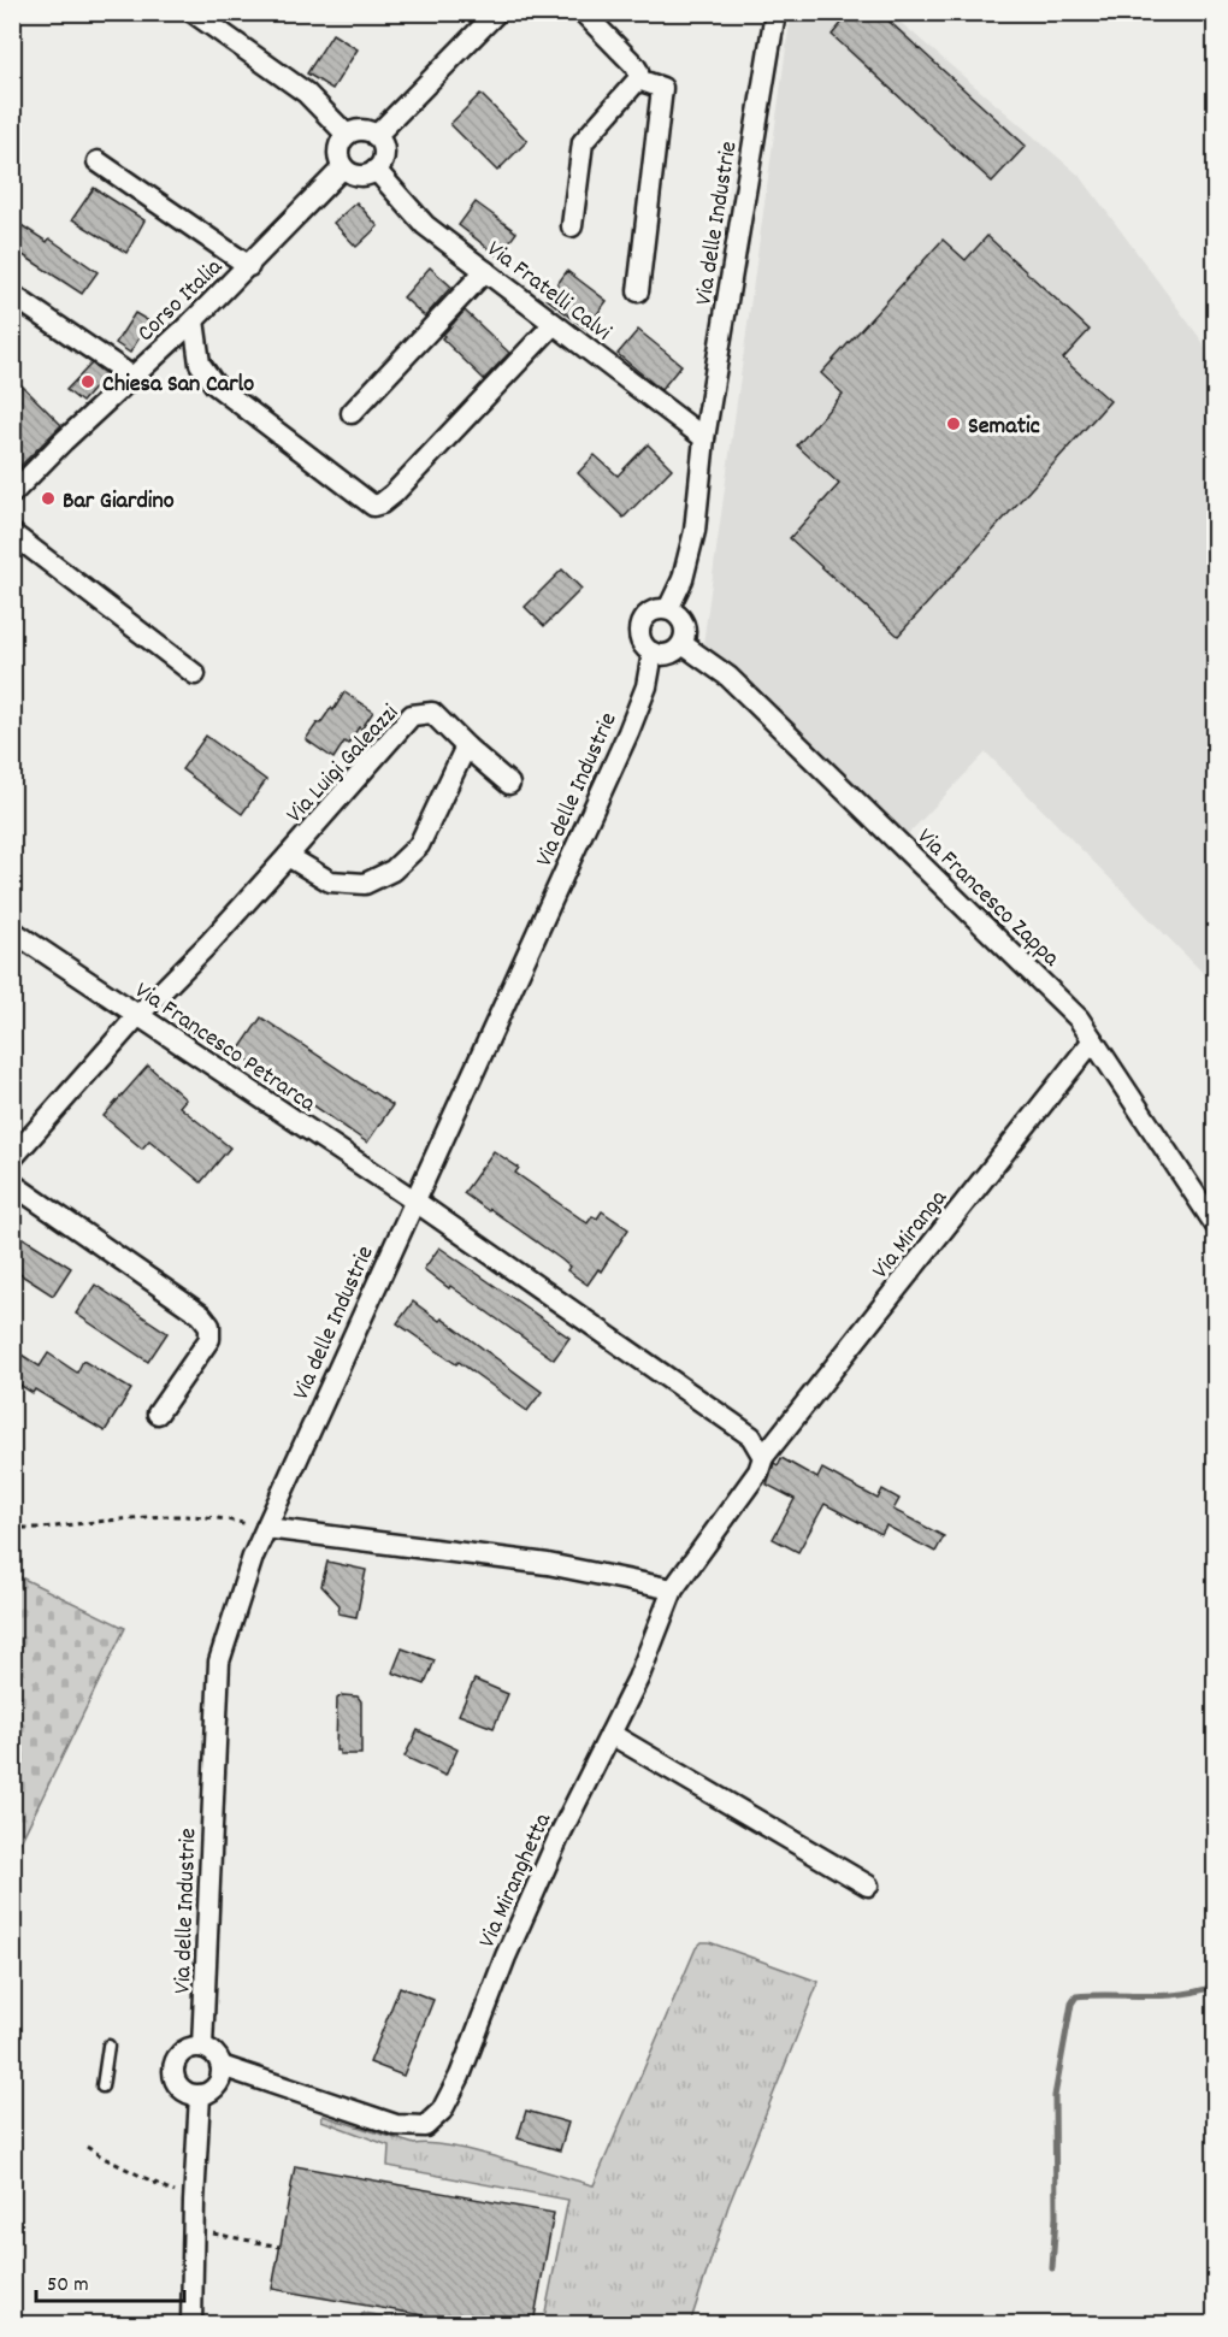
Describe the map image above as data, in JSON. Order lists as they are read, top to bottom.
{
  "streets": {
    "street": [
      "Via delle Industrie",
      "Via Fratelli Calvi",
      "Corso Italia",
      "Via Luigi Galeazzi",
      "Via Francesco Zappa",
      "Via Francesco Petrarca",
      "Via Miranga",
      "Via Miranghetta"
    ]
  },
  "crossings": [
    ["Via delle Industrie", "Via Fratelli Calvi"],
    ["Via delle Industrie", "Via Francesco Zappa"],
    ["Via delle Industrie", "Via Francesco Petrarca"],
    ["Via delle Industrie", "Via Miranghetta"],
    ["Via Fratelli Calvi", "Corso Italia"],
    ["Via Luigi Galeazzi", "Via Francesco Petrarca"],
    ["Via Francesco Zappa", "Via Miranga"],
    ["Via Miranga", "Via Miranghetta"]
  ],
  "places": ["Chiesa San Carlo", "Sematic", "Bar Giardino"],
  "scale_bar": "50 m"
}
